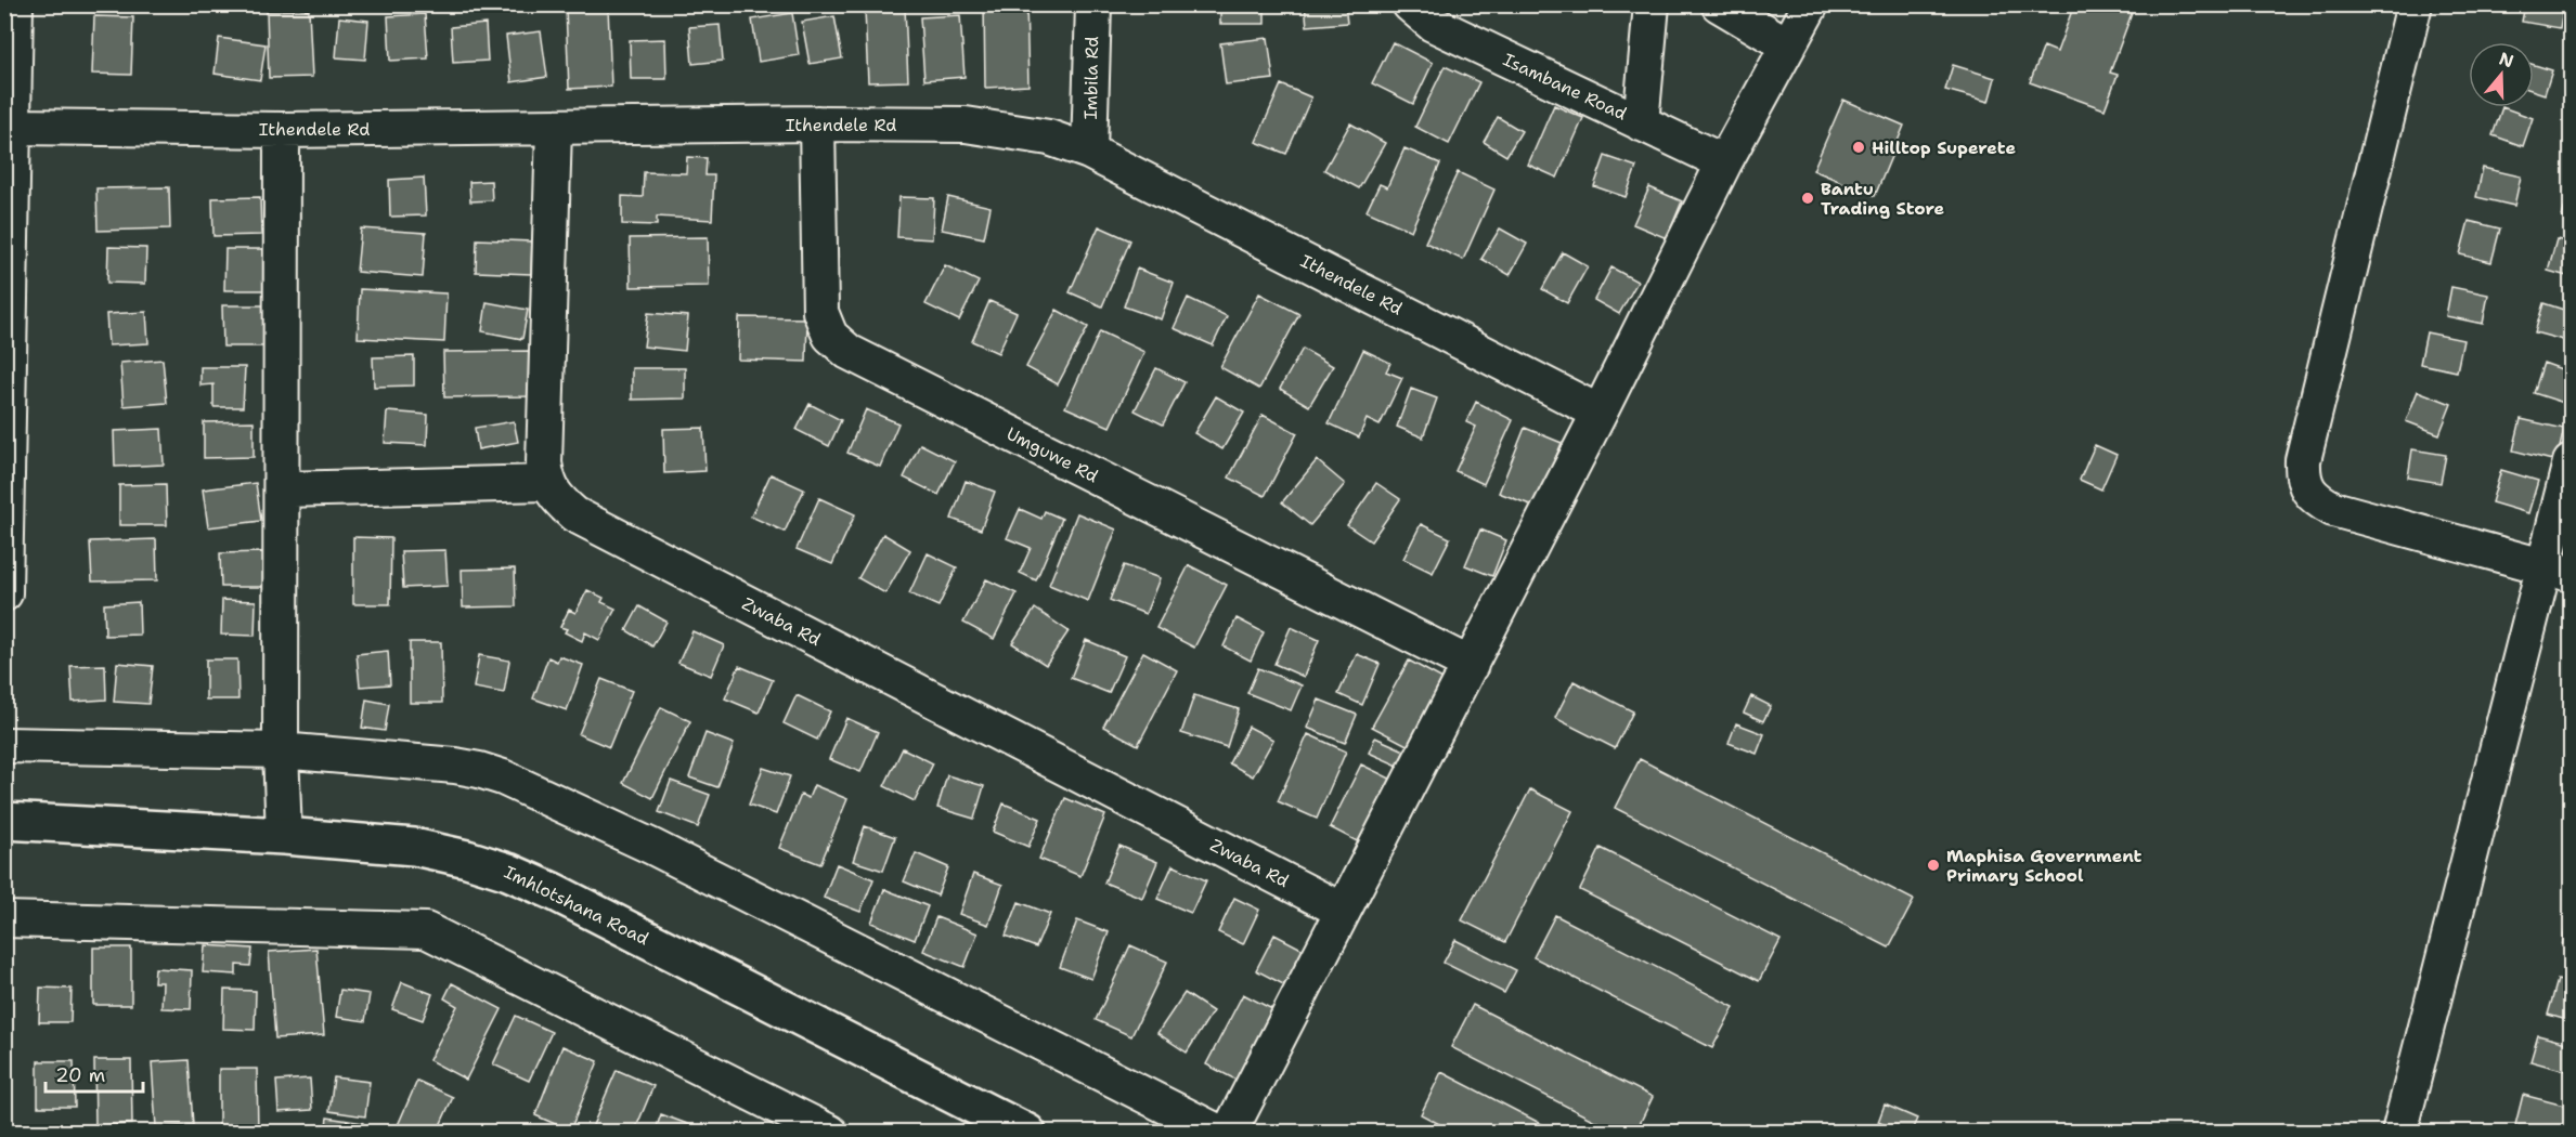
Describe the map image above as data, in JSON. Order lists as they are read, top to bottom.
{
  "streets": {
    "street": [
      "Imbila Rd",
      "Isambane Road",
      "Ithendele Rd",
      "Umguwe Rd",
      "Zwaba Rd",
      "Imhlotshana Road"
    ]
  },
  "crossings": [
    ["Imbila Rd", "Ithendele Rd"],
    ["Ithendele Rd", "Umguwe Rd"]
  ],
  "places": ["Hilltop Superete", "Bantu Trading Store", "Maphisa Government Primary School"],
  "scale_bar": "20 m",
  "north": "top"
}
